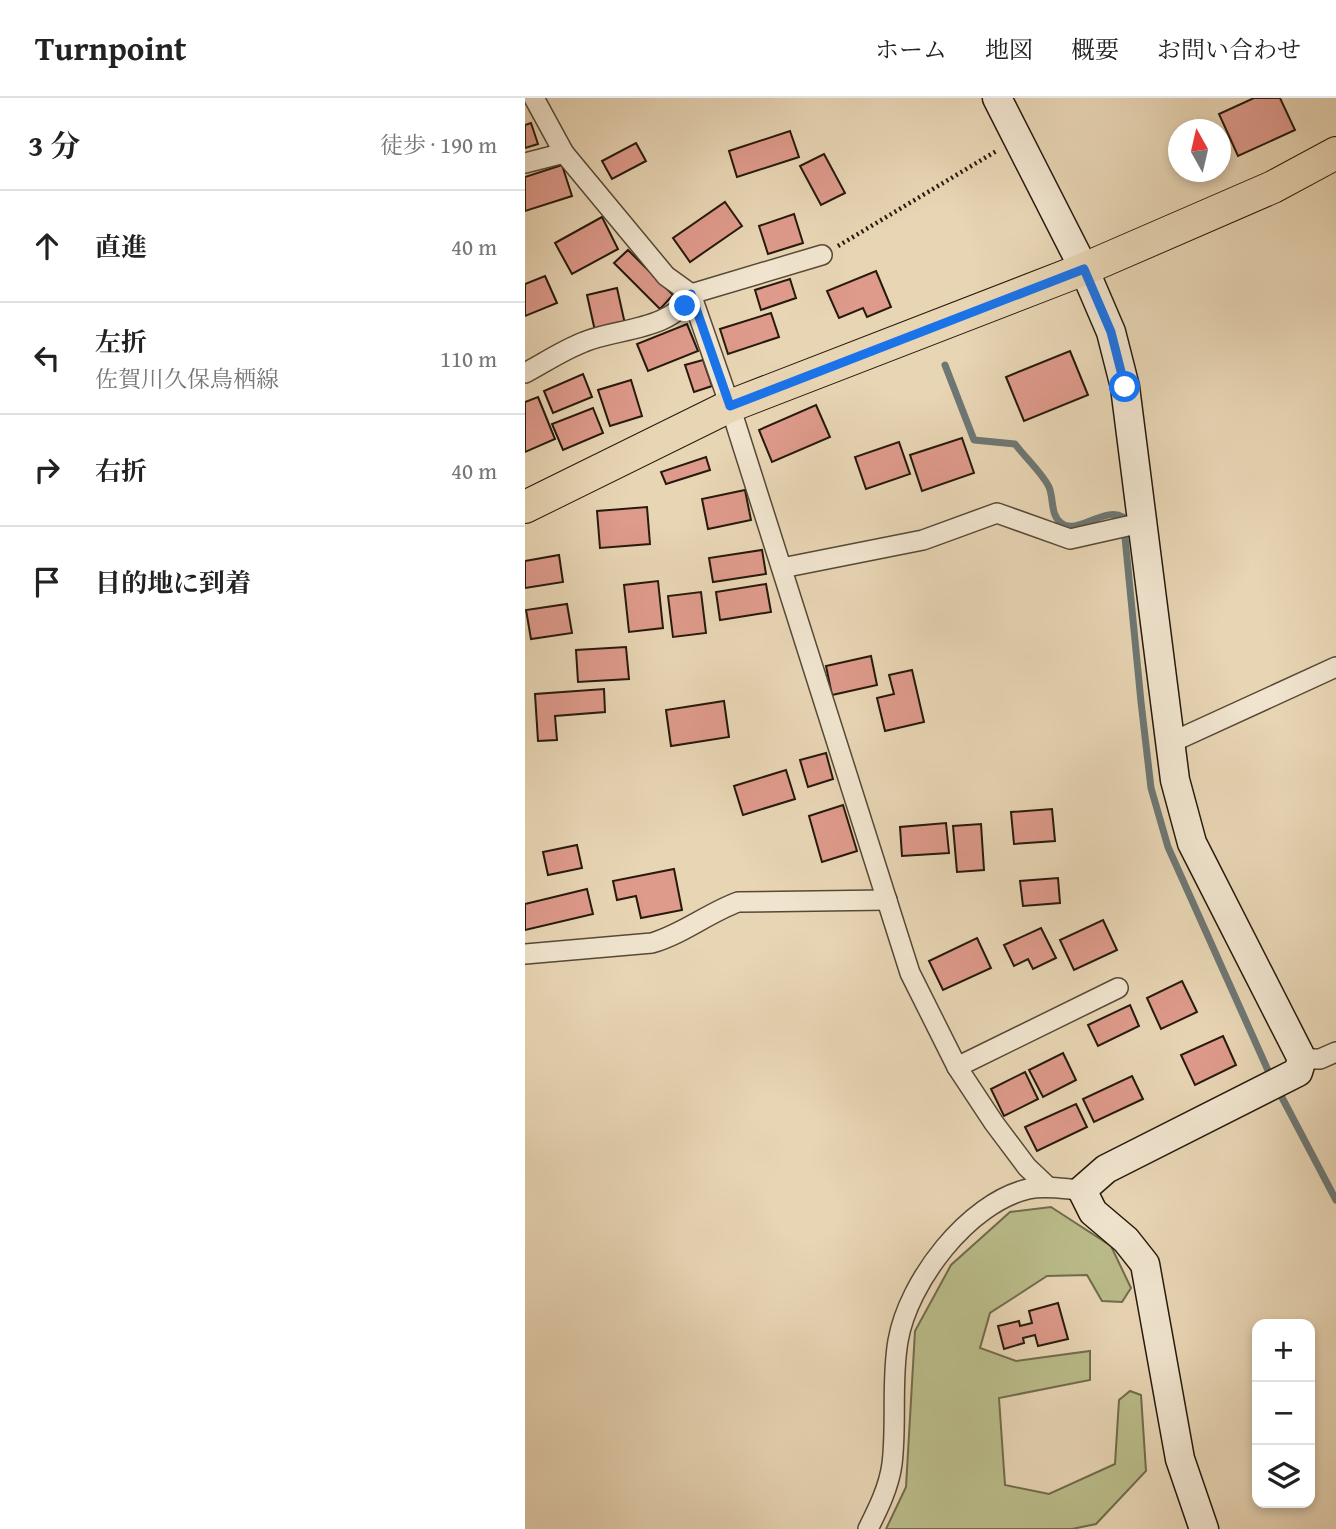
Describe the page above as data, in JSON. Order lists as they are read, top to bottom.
{
  "north": "top",
  "page": {
    "header": "Turnpoint",
    "nav": [
      "ホーム",
      "地図",
      "概要",
      "お問い合わせ"
    ],
    "heading": ["3 分", "徒歩 · 190 m"],
    "list": [
      ["直進", "40 m"],
      ["左折", "佐賀川久保鳥栖線", "110 m"],
      ["右折", "40 m"],
      "目的地に到着"
    ],
    "map_buttons": ["+", "−"]
  }
}
